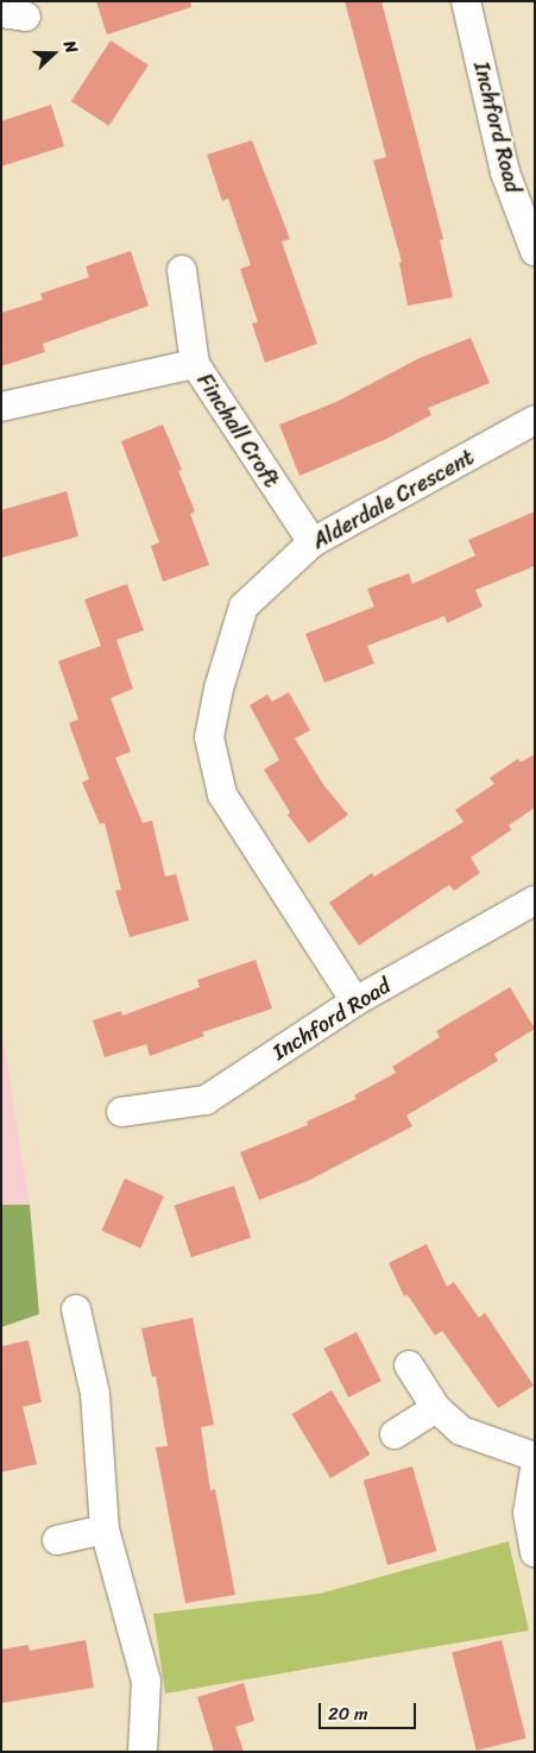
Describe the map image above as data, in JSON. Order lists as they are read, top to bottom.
{
  "streets": {
    "street": ["Inchford Road", "Finchall Croft", "Alderdale Crescent"]
  },
  "crossings": [
    ["Inchford Road", "Alderdale Crescent"],
    ["Finchall Croft", "Alderdale Crescent"]
  ],
  "scale_bar": "20 m",
  "north": "right"
}
